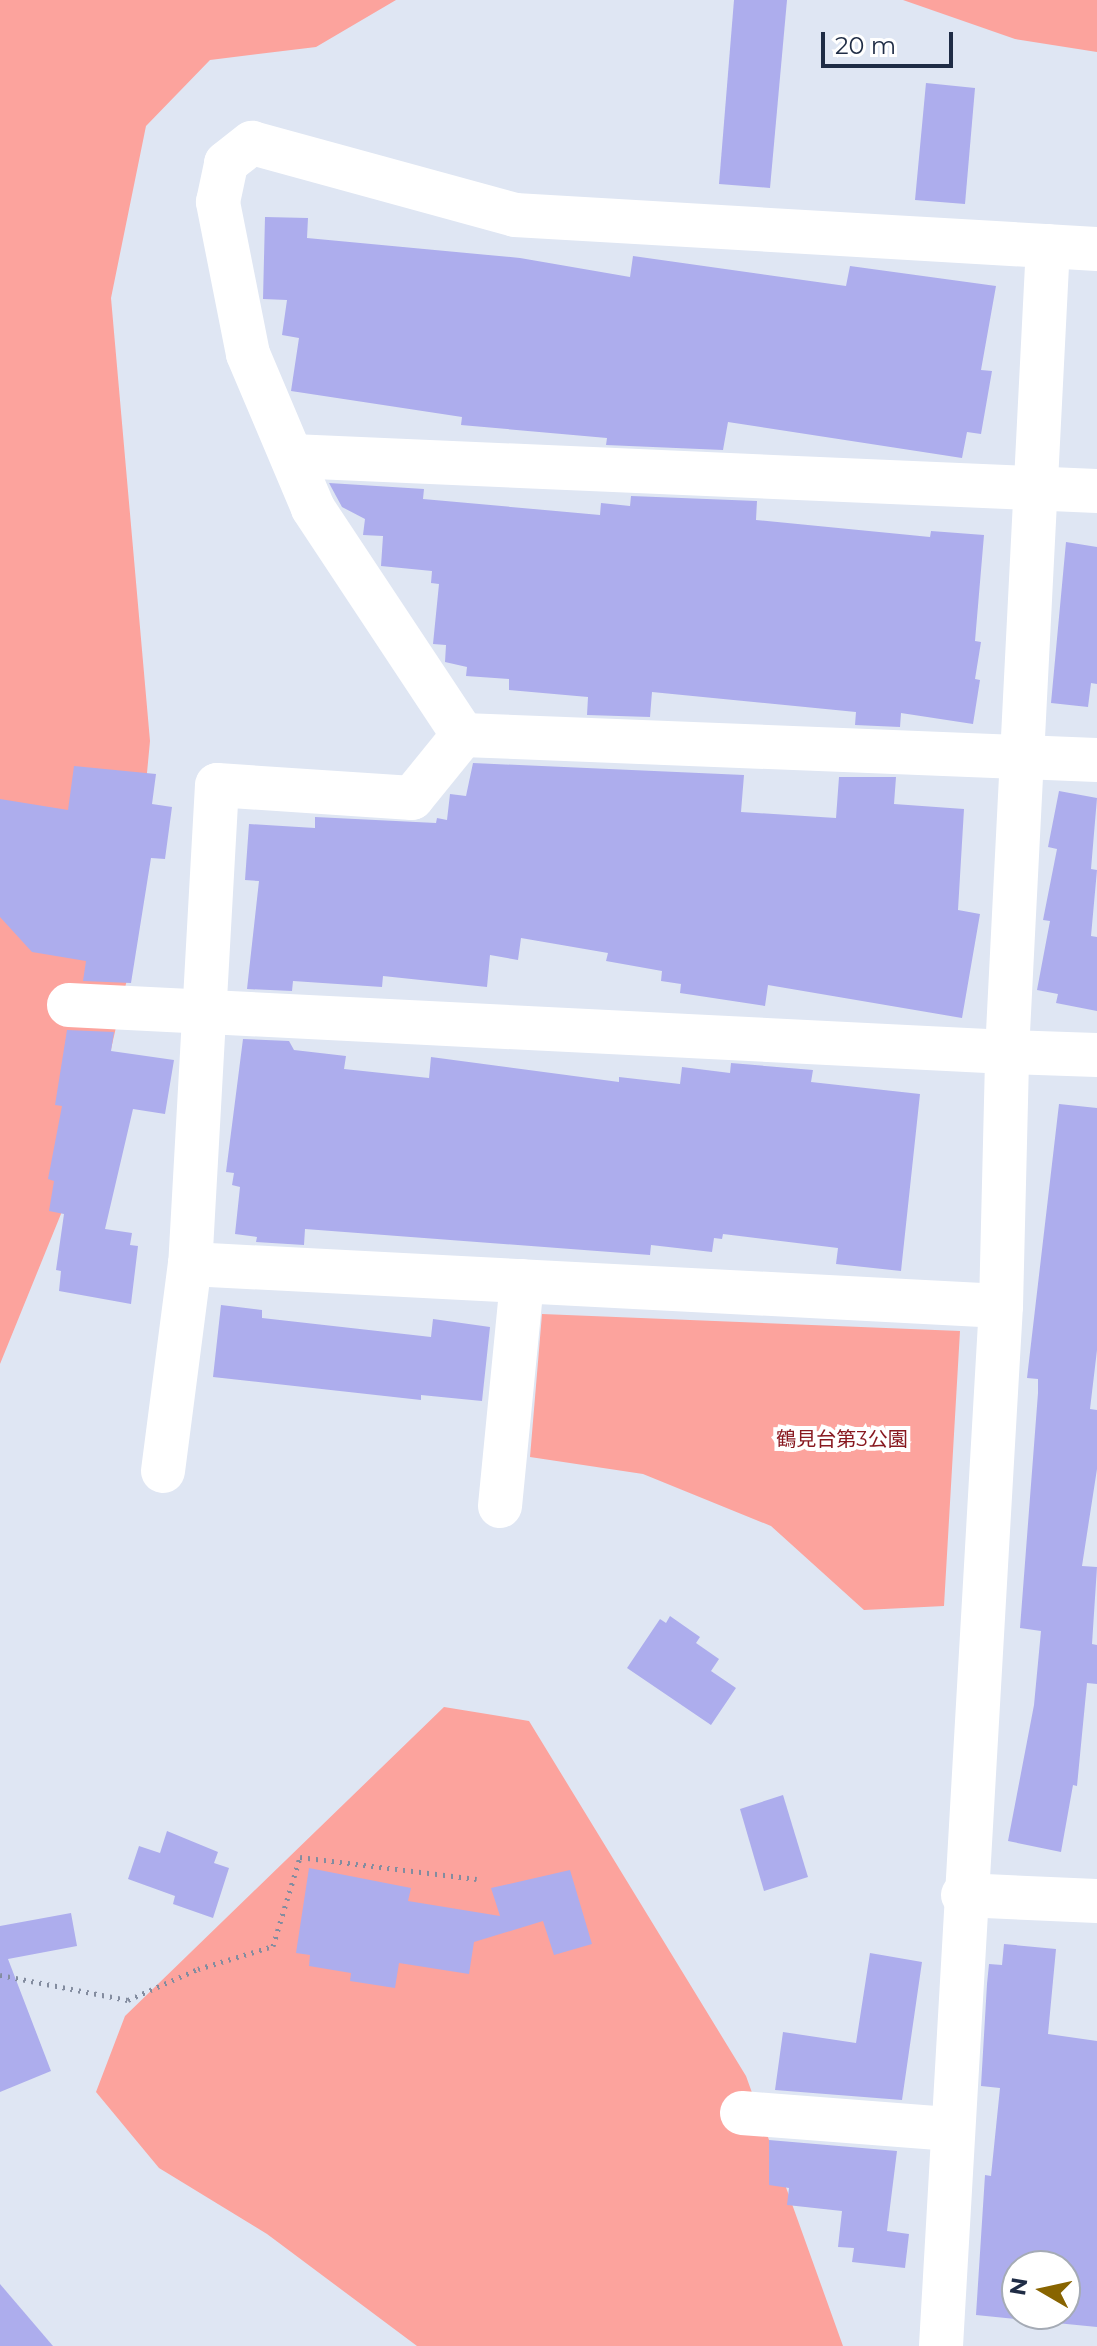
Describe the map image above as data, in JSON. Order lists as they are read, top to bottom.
{
  "parks": ["鶴見台第3公園"],
  "scale_bar": "20 m",
  "north": "left"
}
